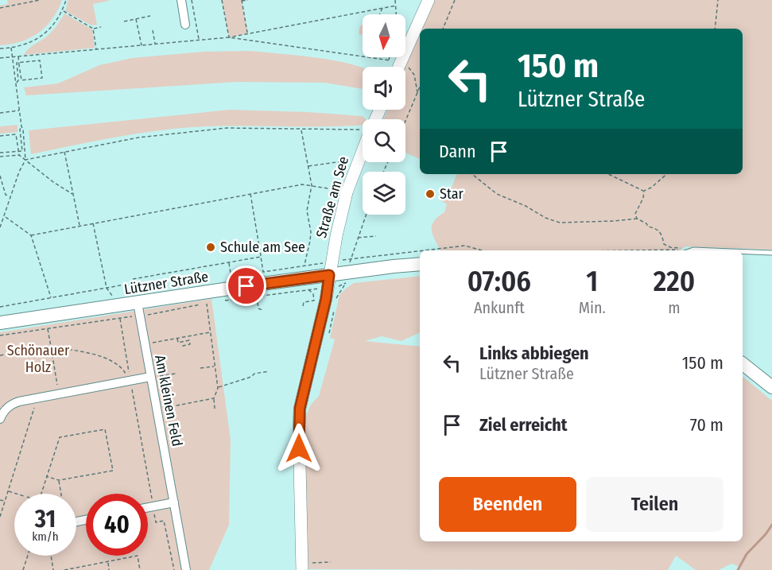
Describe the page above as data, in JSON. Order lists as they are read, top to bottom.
{
  "streets": {
    "main road": ["Lützner Straße"],
    "street": ["Straße am See", "Am kleinen Feld"]
  },
  "crossings": [
    ["Straße am See", "Lützner Straße"],
    ["Lützner Straße", "Am kleinen Feld"]
  ],
  "parks": ["Schönauer Holz"],
  "places": ["Star", "Schule am See"],
  "north": "bottom",
  "page": {
    "turn": ["150 m", "Lützner Straße"],
    "then": "Dann",
    "eta": [
      "07:06",
      "Ankunft",
      "1",
      "Min.",
      "220",
      "m"
    ],
    "list": [
      {
        "name": "Links abbiegen",
        "note": "Lützner Straße",
        "value": "150 m"
      },
      {
        "name": "Ziel erreicht",
        "value": "70 m"
      }
    ],
    "buttons": ["Beenden", "Teilen"],
    "speed": "31 km/h",
    "limit": "40"
  }
}
